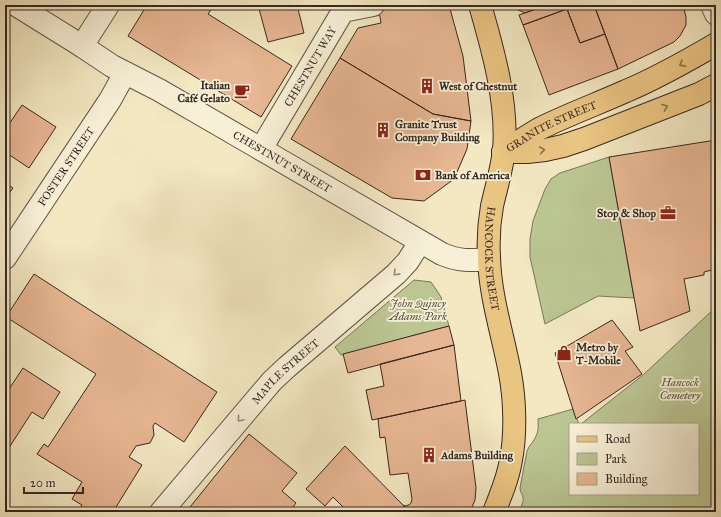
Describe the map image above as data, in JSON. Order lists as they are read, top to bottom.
{
  "streets": {
    "main road": ["GRANITE STREET", "HANCOCK STREET"],
    "street": [
      "CHESTNUT WAY",
      "CHESTNUT STREET",
      "FOSTER STREET",
      "MAPLE STREET"
    ]
  },
  "crossings": [
    ["CHESTNUT WAY", "CHESTNUT STREET"],
    ["GRANITE STREET", "HANCOCK STREET"],
    ["CHESTNUT STREET", "FOSTER STREET"],
    ["CHESTNUT STREET", "HANCOCK STREET"],
    ["CHESTNUT STREET", "MAPLE STREET"]
  ],
  "one_way": ["MAPLE STREET"],
  "parks": ["John Quincy Adams Park", "Hancock Cemetery"],
  "places": {
    "building": ["West of Chestnut", "Granite Trust Company Building", "Adams Building"],
    "cafe": ["Italian Café Gelato"],
    "bank": ["Bank of America"],
    "office": ["Stop & Shop"],
    "shop": ["Metro by T-Mobile"]
  },
  "legend": ["Road", "Park", "Building"],
  "scale_bar": "20 m"
}
